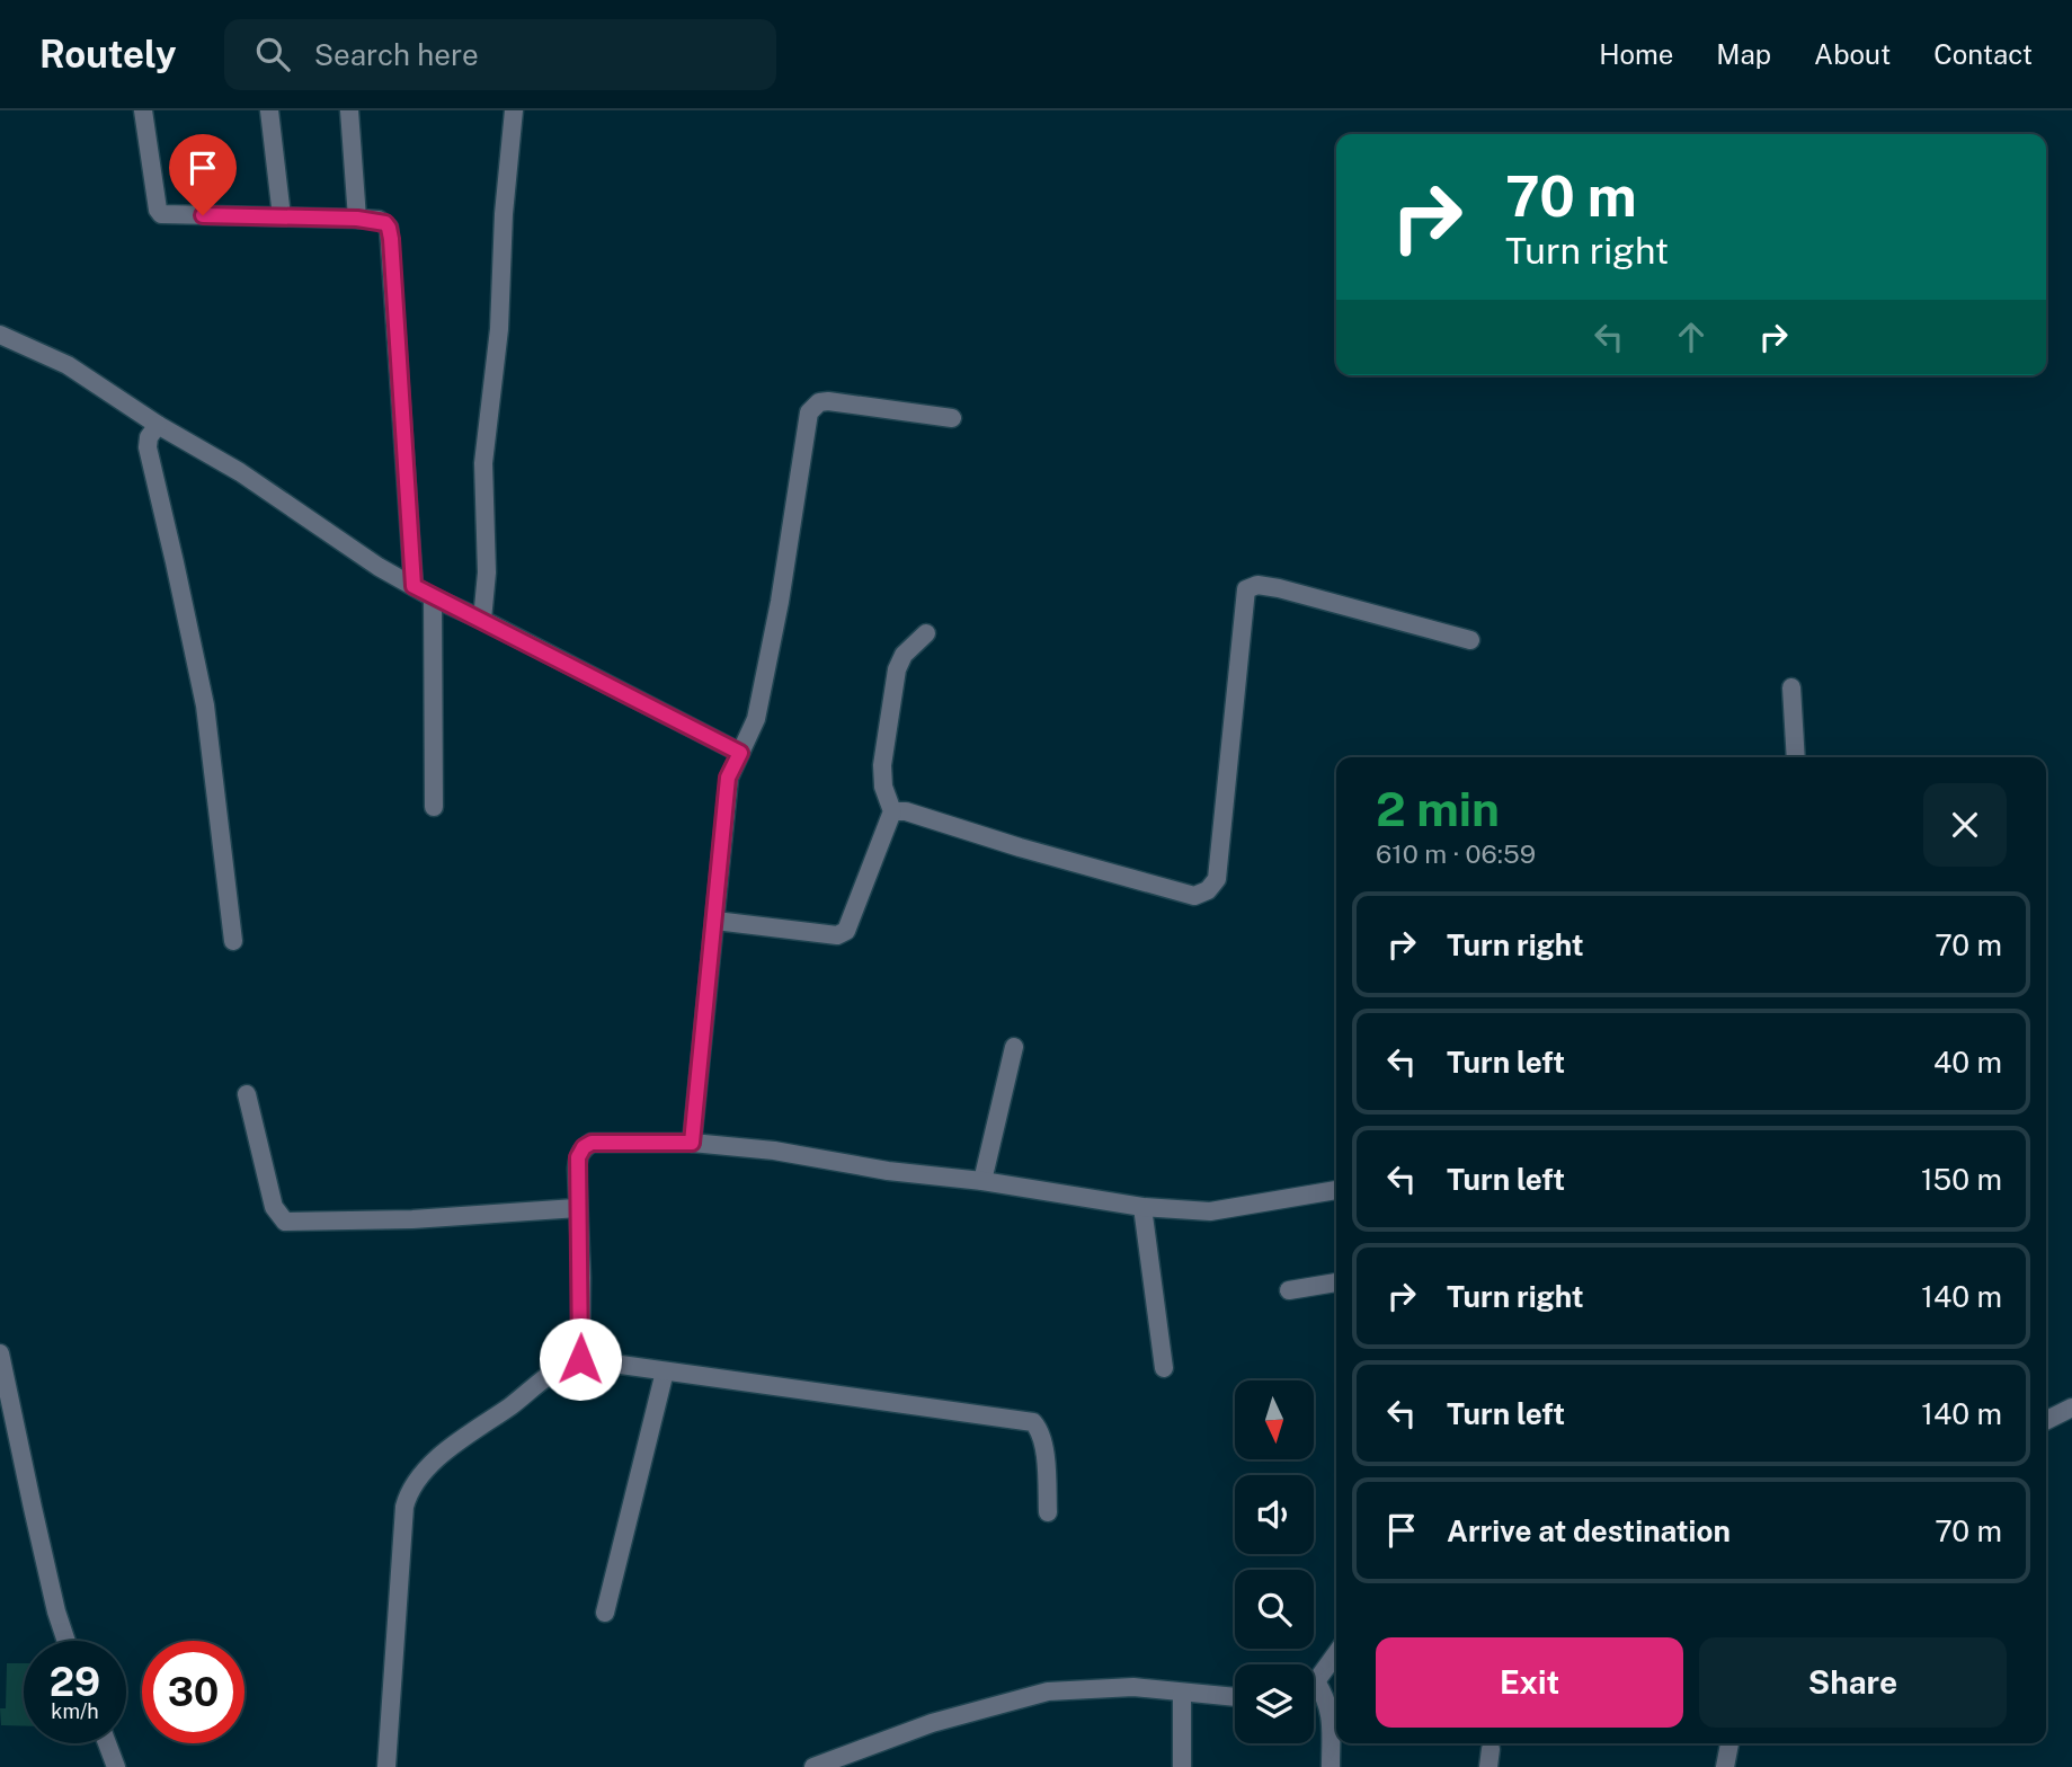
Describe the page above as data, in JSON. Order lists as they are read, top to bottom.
{
  "north": "bottom",
  "page": {
    "header": "Routely",
    "search": "Search here",
    "nav": [
      "Home",
      "Map",
      "About",
      "Contact"
    ],
    "turn": ["70 m", "Turn right"],
    "heading": ["2 min", "610 m · 06:59"],
    "list": [
      {
        "name": "Turn right",
        "value": "70 m"
      },
      {
        "name": "Turn left",
        "value": "40 m"
      },
      {
        "name": "Turn left",
        "value": "150 m"
      },
      {
        "name": "Turn right",
        "value": "140 m"
      },
      {
        "name": "Turn left",
        "value": "140 m"
      },
      {
        "name": "Arrive at destination",
        "value": "70 m"
      }
    ],
    "buttons": ["Exit", "Share"],
    "speed": "29 km/h",
    "limit": "30"
  }
}
